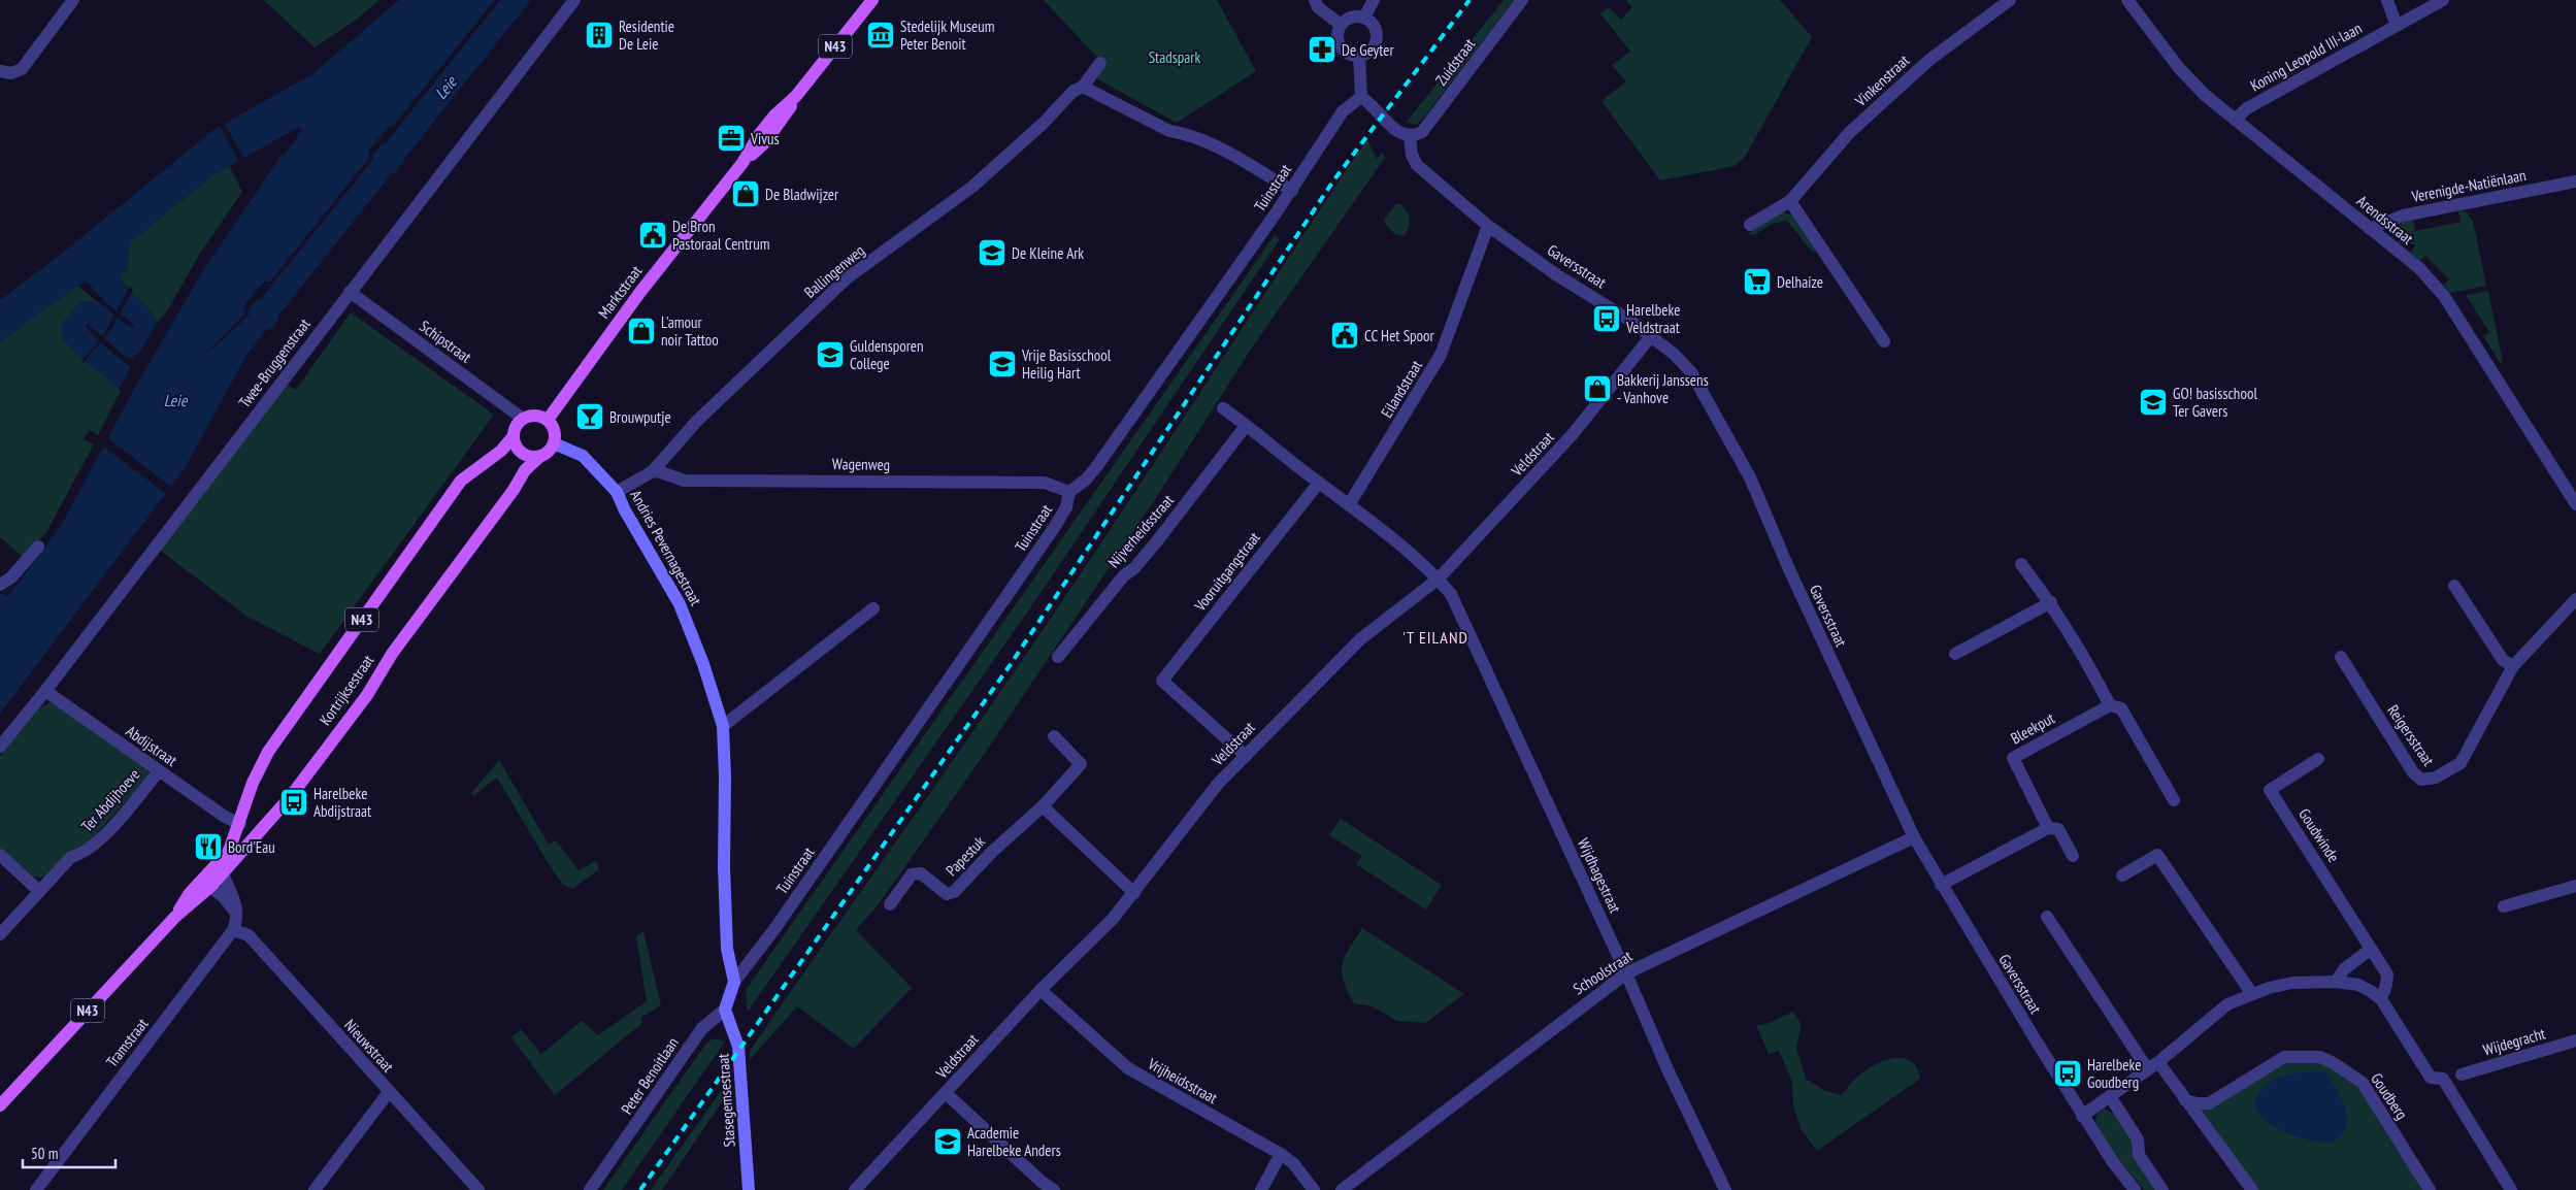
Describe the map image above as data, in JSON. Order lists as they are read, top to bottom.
{
  "streets": {
    "main road": ["N43", "Marktstraat", "Kortrijksestraat"],
    "street": [
      "Koning Leopold III-laan",
      "Zuidstraat",
      "Vinkenstraat",
      "Verenigde-Natiënlaan",
      "Tuinstraat",
      "Arendsstraat",
      "Gaversstraat",
      "Ballingenweg",
      "Schipstraat",
      "Twee-Bruggenstraat",
      "Eilandstraat",
      "Veldstraat",
      "Wagenweg",
      "Nijverheidsstraat",
      "Andries Pevernagestraat",
      "Vooruitgangstraat",
      "Bleekput",
      "Reigersstraat",
      "Abdijstraat",
      "Ter Abdijhoeve",
      "Goudwinde",
      "Papestuk",
      "Wijdhagestraat",
      "Schoolstraat",
      "Wijdegracht",
      "Tramstraat",
      "Nieuwstraat",
      "Peter Benoitlaan",
      "Vrijheidsstraat",
      "Goudberg",
      "Stasegemsestraat"
    ]
  },
  "crossings": [
    ["N43", "Marktstraat"],
    ["N43", "Schipstraat"],
    ["N43", "Andries Pevernagestraat"],
    ["N43", "Kortrijksestraat"],
    ["Koning Leopold III-laan", "Arendsstraat"],
    ["Zuidstraat", "Gaversstraat"],
    ["Verenigde-Natiënlaan", "Arendsstraat"],
    ["Tuinstraat", "Wagenweg"],
    ["Tuinstraat", "Andries Pevernagestraat"],
    ["Gaversstraat", "Eilandstraat"],
    ["Gaversstraat", "Veldstraat"],
    ["Gaversstraat", "Schoolstraat"],
    ["Ballingenweg", "Wagenweg"],
    ["Ballingenweg", "Andries Pevernagestraat"],
    ["Marktstraat", "Schipstraat"],
    ["Marktstraat", "Andries Pevernagestraat"],
    ["Marktstraat", "Kortrijksestraat"],
    ["Schipstraat", "Twee-Bruggenstraat"],
    ["Schipstraat", "Andries Pevernagestraat"],
    ["Schipstraat", "Kortrijksestraat"],
    ["Twee-Bruggenstraat", "Abdijstraat"],
    ["Veldstraat", "Vooruitgangstraat"],
    ["Veldstraat", "Wijdhagestraat"],
    ["Veldstraat", "Vrijheidsstraat"],
    ["Andries Pevernagestraat", "Kortrijksestraat"],
    ["Kortrijksestraat", "Abdijstraat"],
    ["Kortrijksestraat", "Tramstraat"],
    ["Abdijstraat", "Ter Abdijhoeve"],
    ["Wijdhagestraat", "Schoolstraat"],
    ["Tramstraat", "Nieuwstraat"],
    ["Peter Benoitlaan", "Stasegemsestraat"]
  ],
  "districts": ["'T EILAND"],
  "water": ["Leie"],
  "parks": ["Stadspark"],
  "places": {
    "building": ["Residentie De Leie"],
    "museum": ["Stedelijk Museum Peter Benoit"],
    "pharmacy": ["De Geyter"],
    "office": ["Vivus"],
    "shop": ["De Bladwijzer", "L'amour noir Tattoo", "Bakkerij Janssens - Vanhove"],
    "public building": ["De Bron Pastoraal Centrum", "CC Het Spoor"],
    "school or university": [
      "De Kleine Ark",
      "Guldensporen College",
      "Vrije Basisschool Heilig Hart",
      "GO! basisschool Ter Gavers",
      "Academie Harelbeke Anders"
    ],
    "supermarket": ["Delhaize"],
    "bus stop": ["Harelbeke Veldstraat", "Harelbeke Abdijstraat", "Harelbeke Goudberg"],
    "bar": ["Brouwputje"],
    "restaurant": ["Bord'Eau"]
  },
  "scale_bar": "50 m"
}
